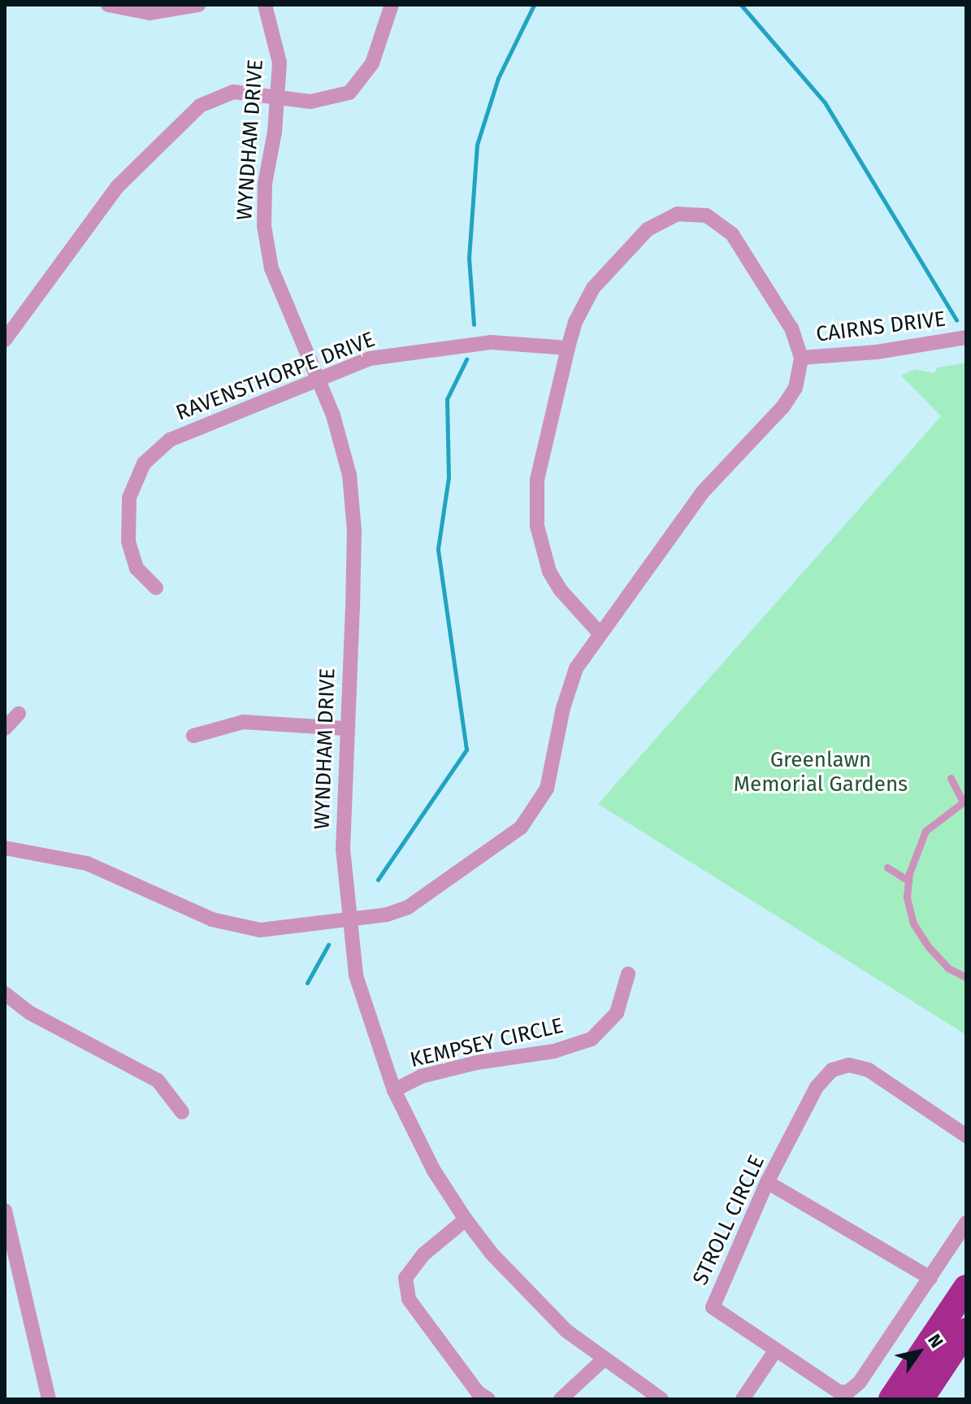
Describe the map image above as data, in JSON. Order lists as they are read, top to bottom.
{
  "streets": {
    "street": [
      "WYNDHAM DRIVE",
      "CAIRNS DRIVE",
      "RAVENSTHORPE DRIVE",
      "KEMPSEY CIRCLE",
      "STROLL CIRCLE"
    ]
  },
  "crossings": [
    ["WYNDHAM DRIVE", "RAVENSTHORPE DRIVE"],
    ["WYNDHAM DRIVE", "KEMPSEY CIRCLE"]
  ],
  "parks": ["Greenlawn Memorial Gardens"],
  "north": "top right"
}
